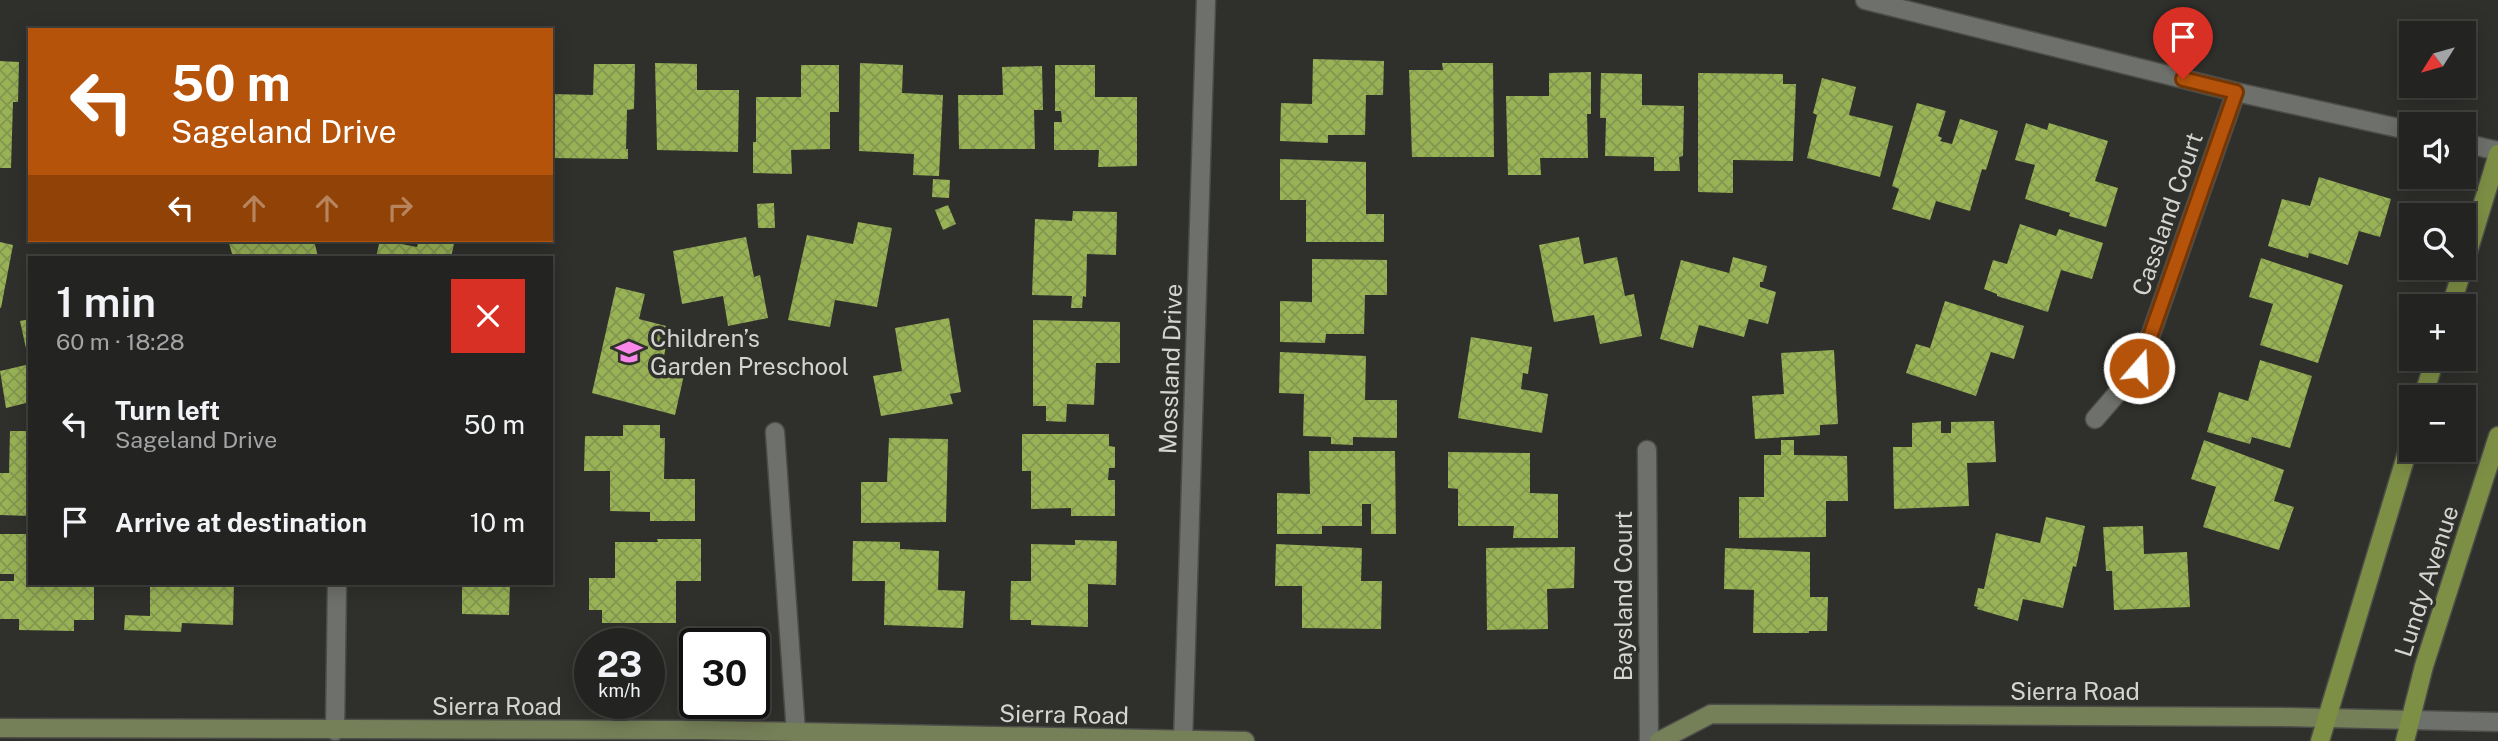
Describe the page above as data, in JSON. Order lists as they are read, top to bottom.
{
  "streets": {
    "main road": ["Lundy Avenue", "Sierra Road"],
    "street": ["Cassland Court", "Mossland Drive", "Baysland Court"]
  },
  "crossings": [
    ["Mossland Drive", "Sierra Road"],
    ["Lundy Avenue", "Sierra Road"]
  ],
  "places": {
    "school or university": ["Children’s Garden Preschool"]
  },
  "north": "bottom left",
  "page": {
    "map_buttons": ["+", "−"],
    "turn": ["50 m", "Sageland Drive"],
    "heading": ["1 min", "60 m · 18:28"],
    "list": [
      {
        "name": "Turn left",
        "note": "Sageland Drive",
        "value": "50 m"
      },
      {
        "name": "Arrive at destination",
        "value": "10 m"
      }
    ],
    "speed": "23 km/h",
    "limit": "30"
  }
}
